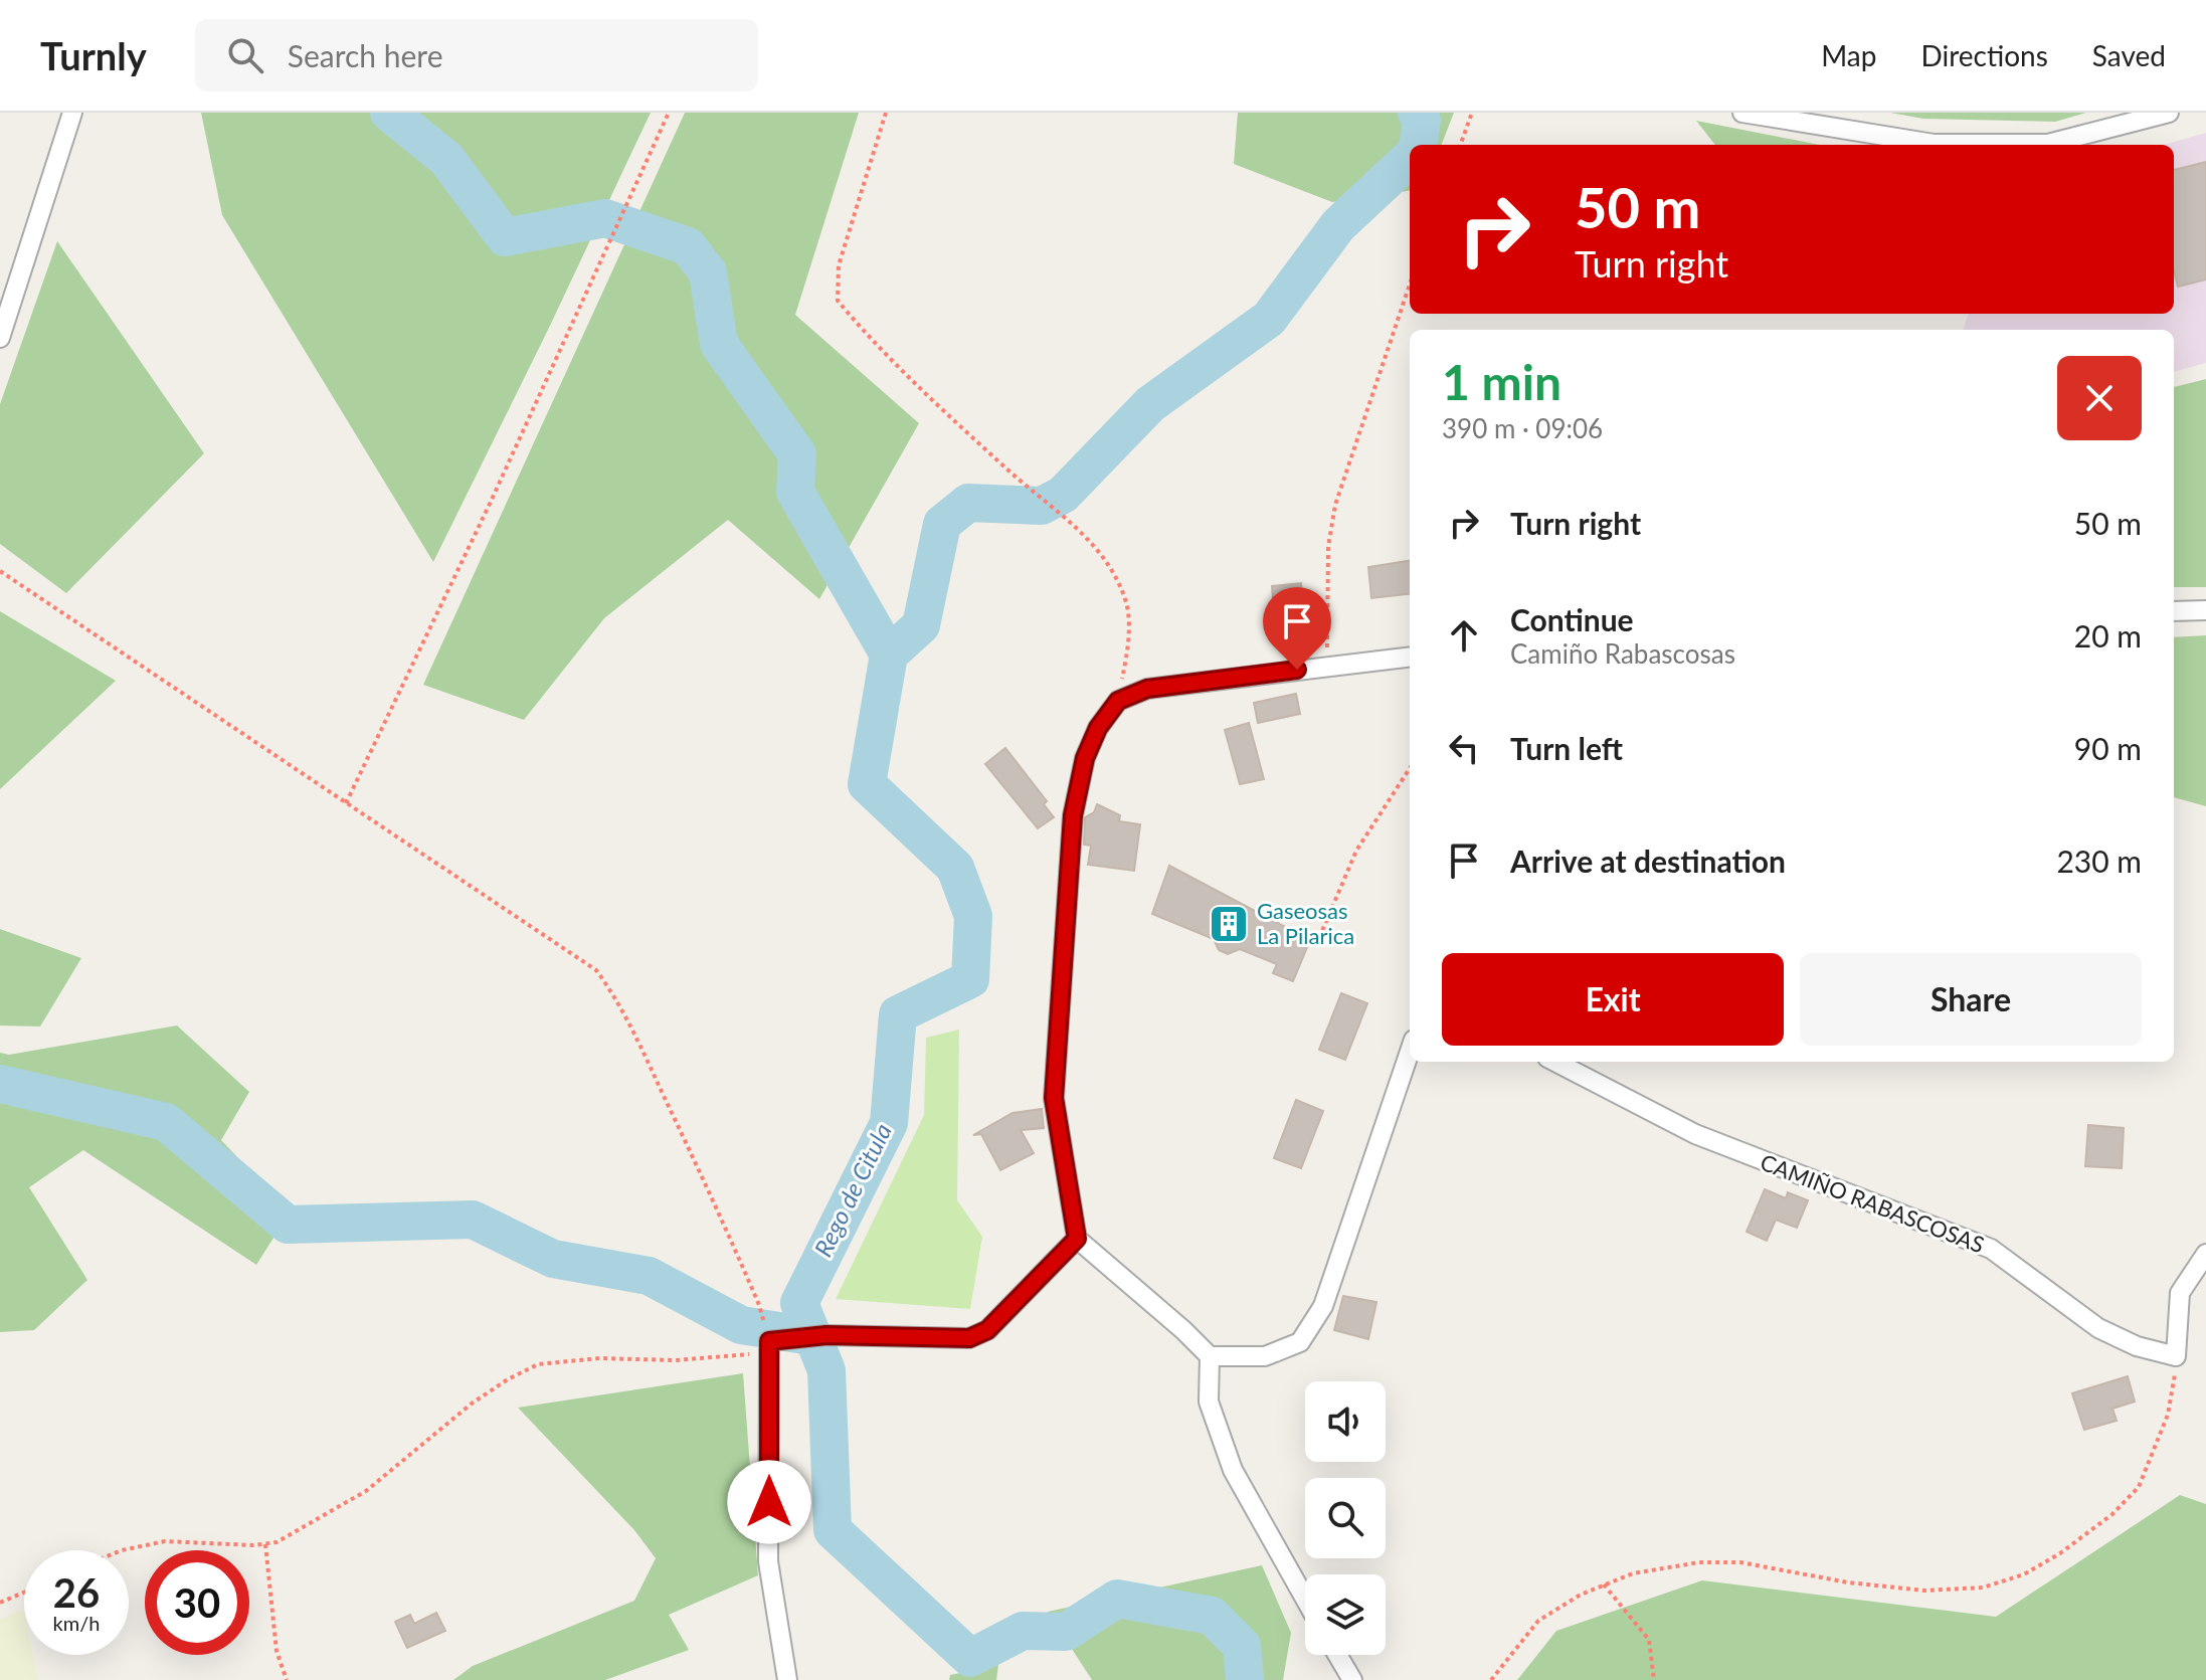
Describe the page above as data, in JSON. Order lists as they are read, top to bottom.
{
  "streets": {
    "street": ["CAMIÑO RABASCOSAS"]
  },
  "water": ["Rego de Citula"],
  "places": {
    "building": ["Gaseosas La Pilarica"]
  },
  "page": {
    "header": "Turnly",
    "search": "Search here",
    "nav": ["Map", "Directions", "Saved"],
    "turn": ["50 m", "Turn right"],
    "heading": ["1 min", "390 m · 09:06"],
    "list": [
      {
        "name": "Turn right",
        "value": "50 m"
      },
      {
        "name": "Continue",
        "note": "Camiño Rabascosas",
        "value": "20 m"
      },
      {
        "name": "Turn left",
        "value": "90 m"
      },
      {
        "name": "Arrive at destination",
        "value": "230 m"
      }
    ],
    "buttons": ["Exit", "Share"],
    "speed": "26 km/h",
    "limit": "30"
  }
}
